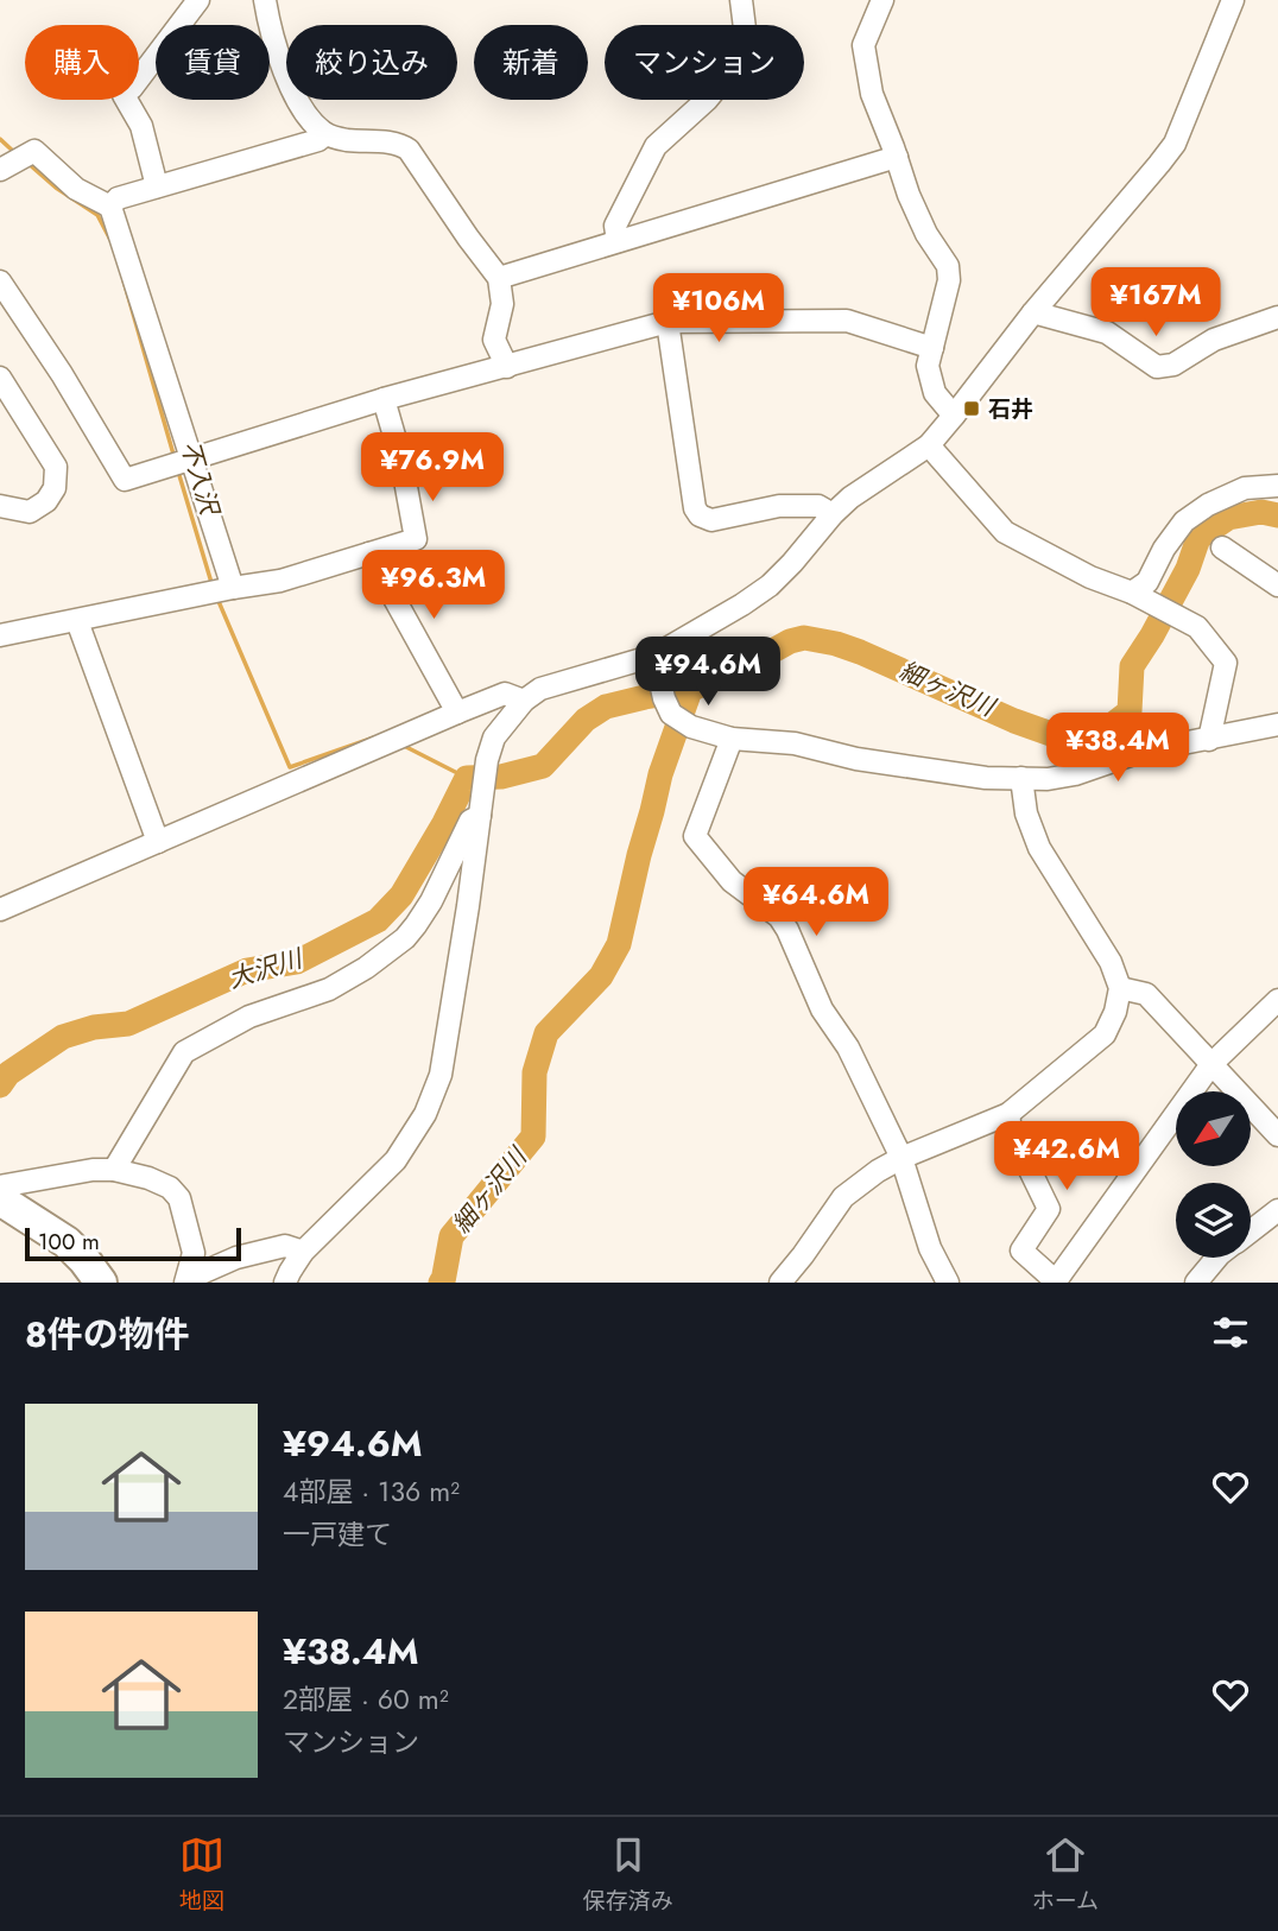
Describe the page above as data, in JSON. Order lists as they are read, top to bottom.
{
  "water": ["不入沢", "細ヶ沢川", "大沢川"],
  "places": {
    "transit": ["石井"]
  },
  "scale_bar": "100 m",
  "north": "bottom left",
  "page": {
    "chip": [
      "購入",
      "賃貸",
      "絞り込み",
      "新着",
      "マンション"
    ],
    "price": [
      "¥167M",
      "¥106M",
      "¥76.9M",
      "¥96.3M",
      "¥94.6M",
      "¥38.4M",
      "¥64.6M",
      "¥42.6M"
    ],
    "scale": "100 m",
    "heading": "8件の物件",
    "list": [
      {
        "name": "¥94.6M",
        "note": "4部屋 · 136 m² · 一戸建て"
      },
      {
        "name": "¥38.4M",
        "note": "2部屋 · 60 m² · マンション"
      }
    ],
    "tabs": ["地図", "保存済み", "ホーム"]
  }
}
